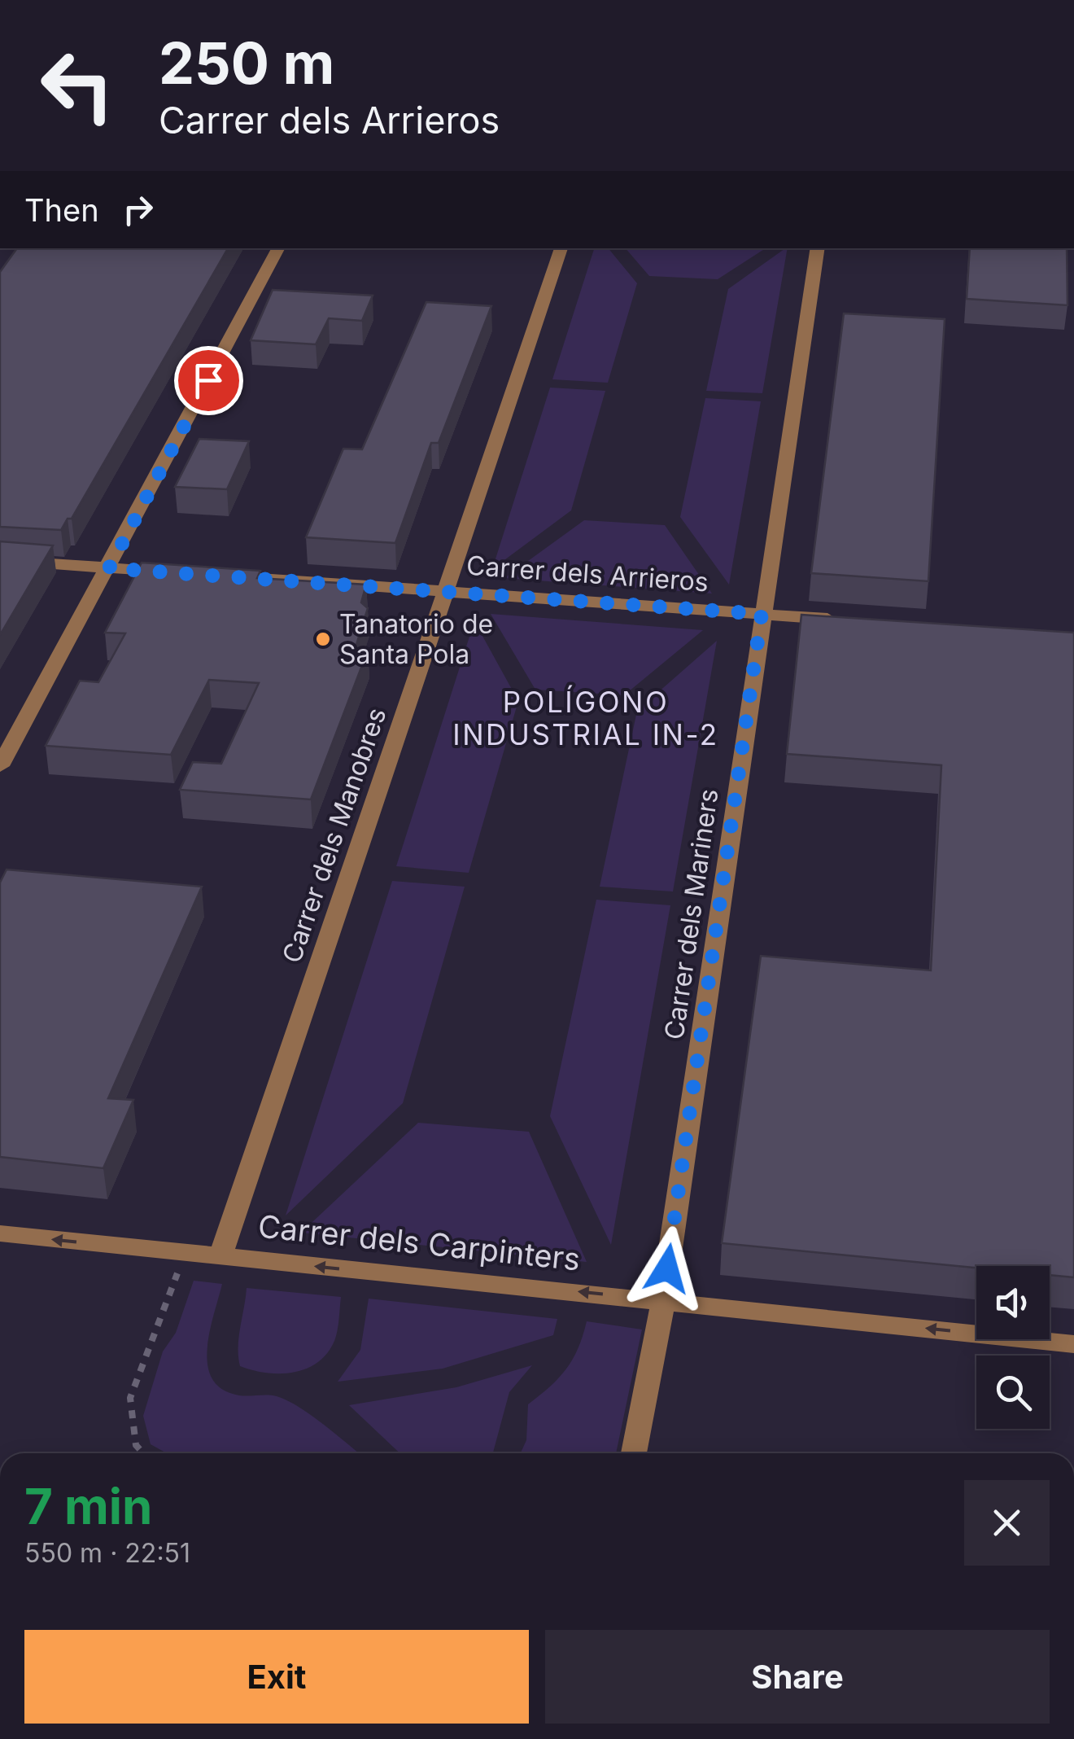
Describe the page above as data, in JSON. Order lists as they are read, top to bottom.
{
  "streets": {
    "street": [
      "Carrer dels Arrieros",
      "Carrer dels Manobres",
      "Carrer dels Mariners",
      "Carrer dels Carpinters"
    ]
  },
  "crossings": [
    ["Carrer dels Arrieros", "Carrer dels Manobres"],
    ["Carrer dels Arrieros", "Carrer dels Mariners"],
    ["Carrer dels Manobres", "Carrer dels Carpinters"],
    ["Carrer dels Mariners", "Carrer dels Carpinters"]
  ],
  "one_way": ["Carrer dels Carpinters"],
  "districts": ["POLÍGONO INDUSTRIAL IN-2"],
  "places": ["Tanatorio de Santa Pola"],
  "page": {
    "turn": ["250 m", "Carrer dels Arrieros"],
    "then": "Then",
    "heading": ["7 min", "550 m · 22:51"],
    "buttons": ["Exit", "Share"]
  }
}
